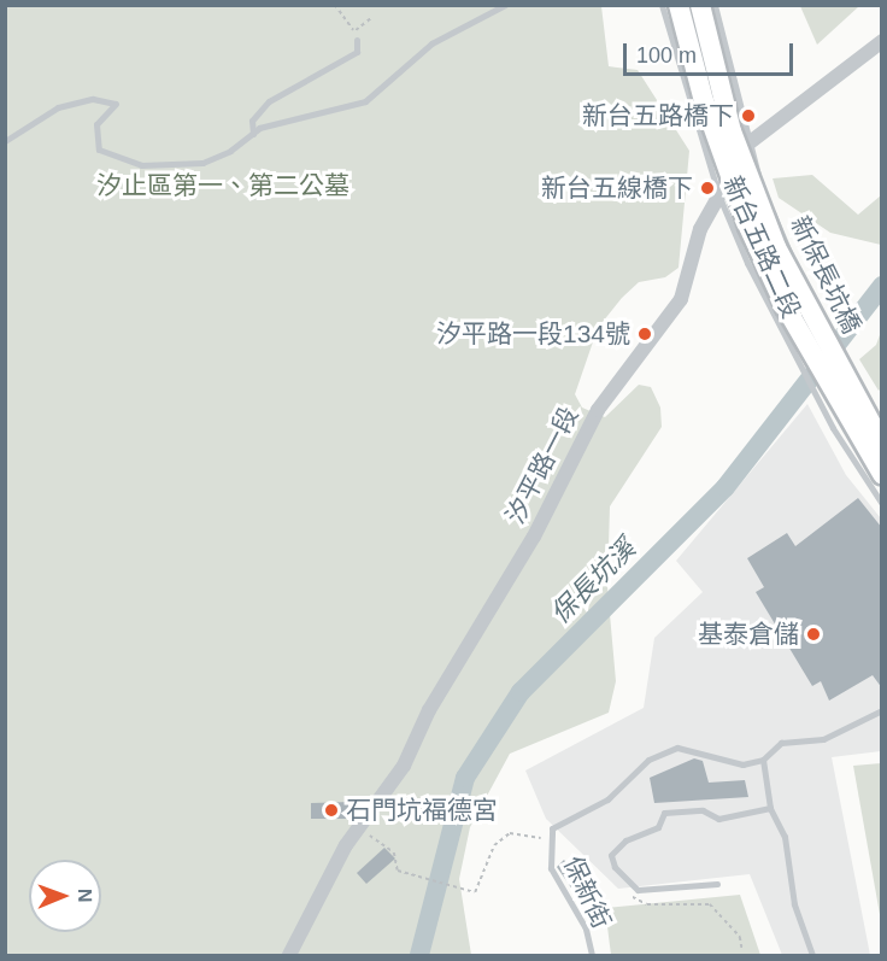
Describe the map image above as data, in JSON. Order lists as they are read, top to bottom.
{
  "streets": {
    "main road": ["新台五路二段"],
    "street": ["汐平路一段"],
    "lane": ["新保長坑橋", "保新街"]
  },
  "crossings": [
    ["新保長坑橋", "汐平路一段"]
  ],
  "water": ["保長坑溪"],
  "parks": ["汐止區第一、第二公墓"],
  "places": [
    "新台五路橋下",
    "新台五線橋下",
    "汐平路一段134號",
    "基泰倉儲",
    "石門坑福德宮"
  ],
  "scale_bar": "100 m",
  "north": "right"
}
